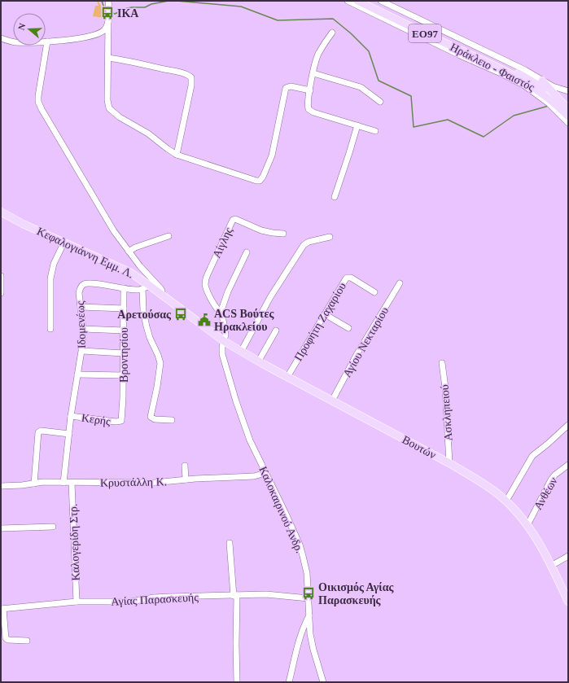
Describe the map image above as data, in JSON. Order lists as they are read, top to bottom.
{
  "streets": {
    "main road": [
      "ΕΟ97",
      "Ηράκλειο - Φαιστός",
      "Κεφαλογιάννη Εμμ. Λ.",
      "Βουτών"
    ],
    "street": [
      "Αίγλης",
      "Προφήτη Ζαχαρίου",
      "Ιδομενέως",
      "Αγίου Νεκταρίου",
      "Βροντησίου",
      "Ασκληπειού",
      "Κερής",
      "Κρυστάλλη Κ.",
      "Ανθέων",
      "Καλοκαιρινού Ανδρ.",
      "Καλογερίδη Στρ.",
      "Αγίας Παρασκευής"
    ]
  },
  "crossings": [
    ["Αίγλης", "Καλοκαιρινού Ανδρ."],
    ["Κεφαλογιάννη Εμμ. Λ.", "Ιδομενέως"],
    ["Κεφαλογιάννη Εμμ. Λ.", "Βουτών"],
    ["Κεφαλογιάννη Εμμ. Λ.", "Καλοκαιρινού Ανδρ."],
    ["Προφήτη Ζαχαρίου", "Βουτών"],
    ["Ιδομενέως", "Βροντησίου"],
    ["Ιδομενέως", "Κερής"],
    ["Ιδομενέως", "Κρυστάλλη Κ."],
    ["Αγίου Νεκταρίου", "Βουτών"],
    ["Βροντησίου", "Κερής"],
    ["Ασκληπειού", "Βουτών"],
    ["Βουτών", "Ανθέων"],
    ["Βουτών", "Καλοκαιρινού Ανδρ."],
    ["Κρυστάλλη Κ.", "Καλοκαιρινού Ανδρ."],
    ["Κρυστάλλη Κ.", "Καλογερίδη Στρ."],
    ["Καλοκαιρινού Ανδρ.", "Αγίας Παρασκευής"],
    ["Καλογερίδη Στρ.", "Αγίας Παρασκευής"]
  ],
  "places": {
    "bus stop": ["IKA", "Αρετούσας", "Οικισμός Αγίας Παρασκευής"],
    "public building": ["ACS Βούτες Ηρακλείου"]
  },
  "north": "left"
}
